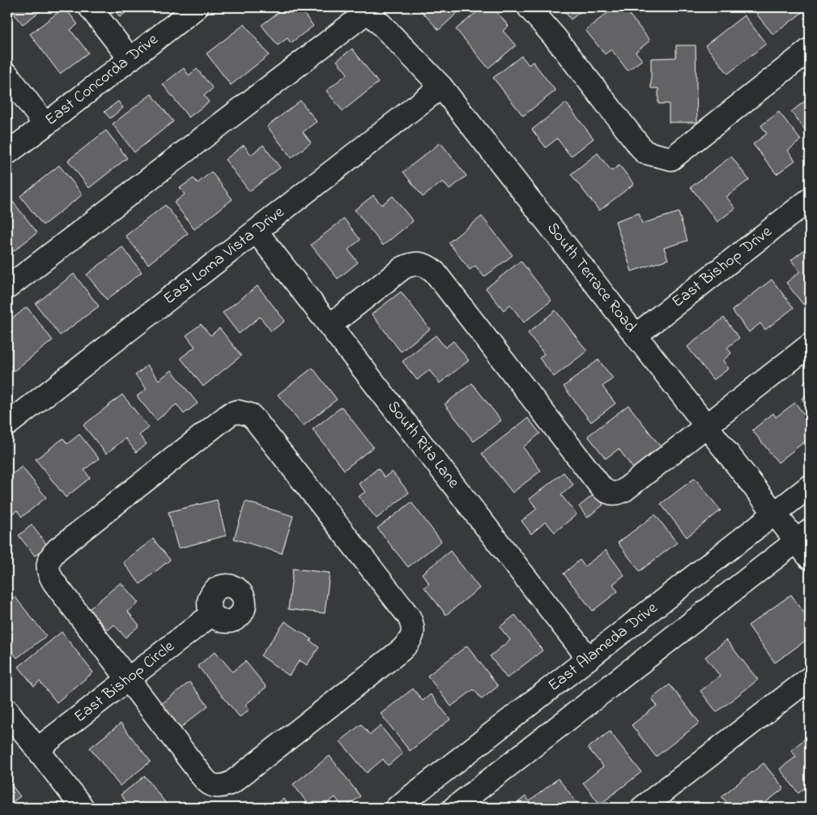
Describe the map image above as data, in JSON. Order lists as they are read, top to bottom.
{
  "streets": {
    "street": [
      "East Concorda Drive",
      "East Loma Vista Drive",
      "East Bishop Drive",
      "South Terrace Road",
      "South Rita Lane",
      "East Alameda Drive",
      "East Bishop Circle"
    ]
  },
  "crossings": [
    ["East Loma Vista Drive", "South Terrace Road"],
    ["East Loma Vista Drive", "South Rita Lane"],
    ["East Bishop Drive", "South Terrace Road"],
    ["South Terrace Road", "East Alameda Drive"],
    ["South Rita Lane", "East Alameda Drive"]
  ]
}
